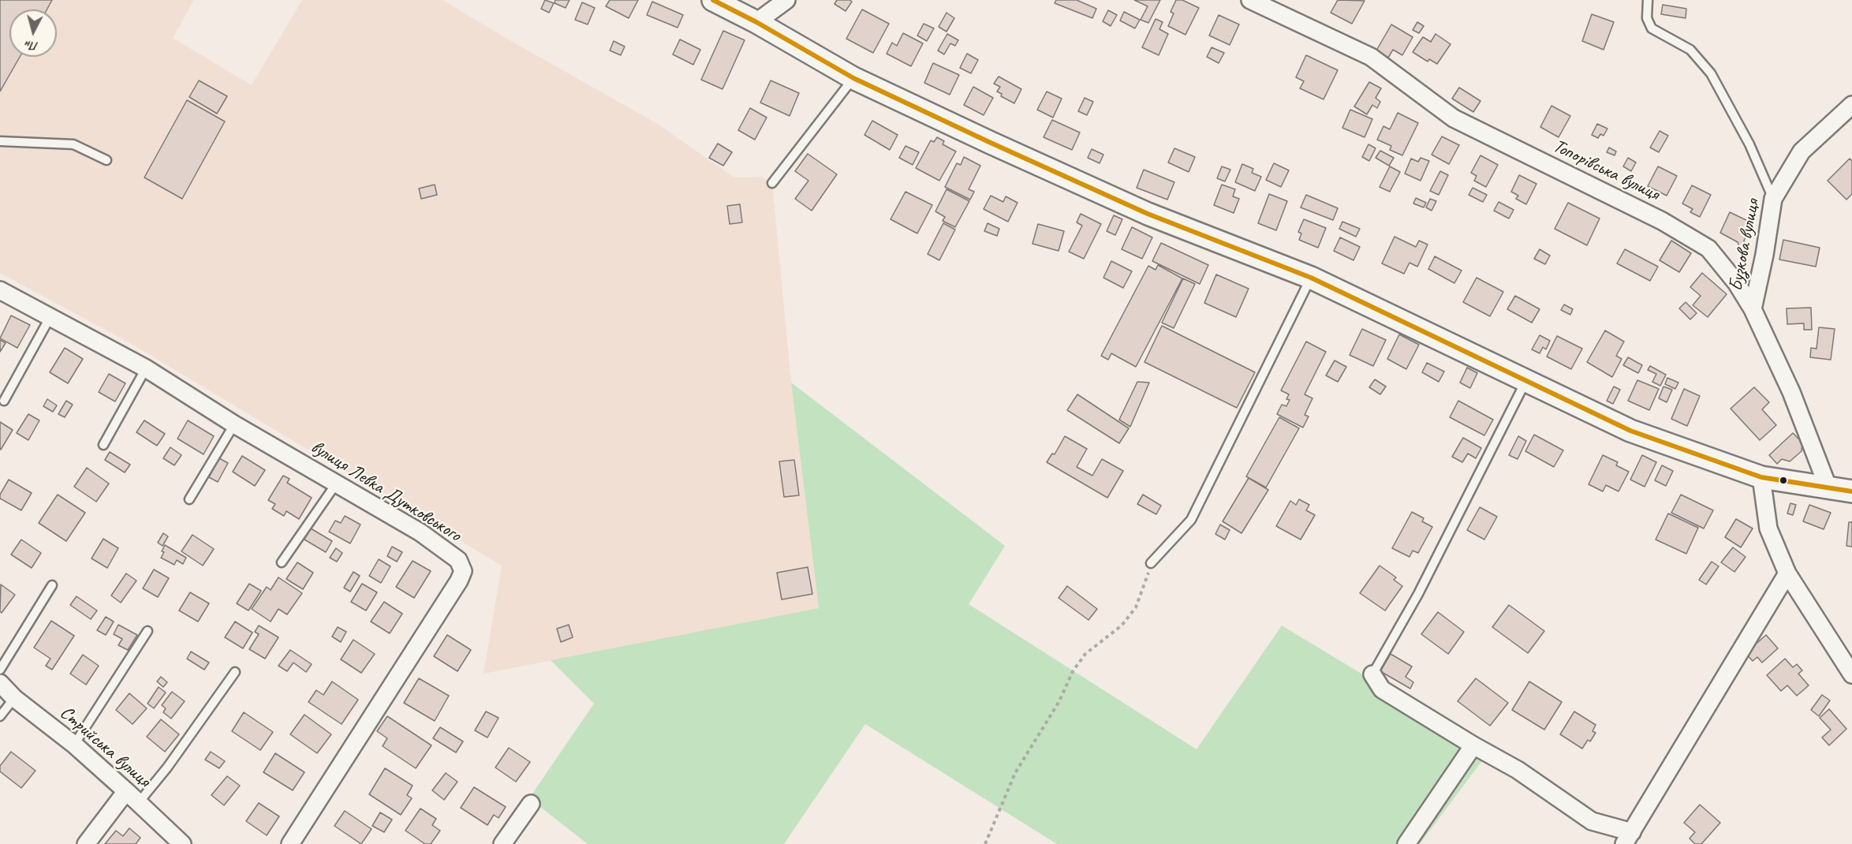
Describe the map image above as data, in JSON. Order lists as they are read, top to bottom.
{
  "streets": {
    "street": [
      "Топорівська вулиця",
      "Бузкова вулиця",
      "вулиця Левка Дутковського",
      "Стрийська вулиця"
    ]
  },
  "crossings": [
    ["Топорівська вулиця", "Бузкова вулиця"]
  ],
  "north": "bottom"
}
